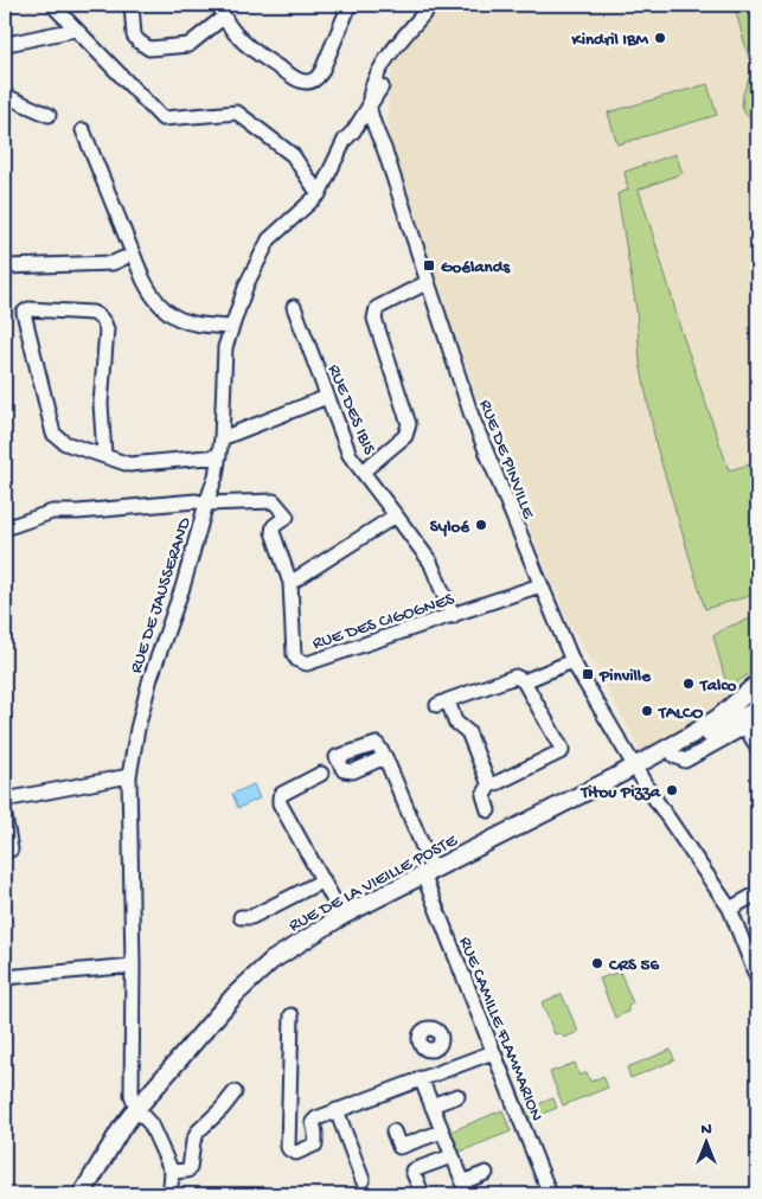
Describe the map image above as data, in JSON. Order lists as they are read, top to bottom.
{
  "streets": {
    "main road": ["RUE DE LA VIEILLE POSTE"],
    "street": [
      "RUE DES IBIS",
      "RUE DE PINVILLE",
      "RUE DE JAUSSERAND",
      "RUE DES CIGOGNES",
      "RUE CAMILLE FLAMMARION"
    ]
  },
  "crossings": [
    ["RUE DES IBIS", "RUE DES CIGOGNES"],
    ["RUE DE PINVILLE", "RUE DE JAUSSERAND"],
    ["RUE DE PINVILLE", "RUE DES CIGOGNES"],
    ["RUE DE PINVILLE", "RUE DE LA VIEILLE POSTE"],
    ["RUE DE JAUSSERAND", "RUE DES CIGOGNES"],
    ["RUE DE JAUSSERAND", "RUE DE LA VIEILLE POSTE"],
    ["RUE DE LA VIEILLE POSTE", "RUE CAMILLE FLAMMARION"]
  ],
  "places": {
    "other": [
      "Kindril IBM",
      "Syloé",
      "Talco",
      "TALCO",
      "Titou Pizza",
      "CRS 56"
    ],
    "transit": ["Goélands", "Pinville"]
  },
  "north": "top"
}
